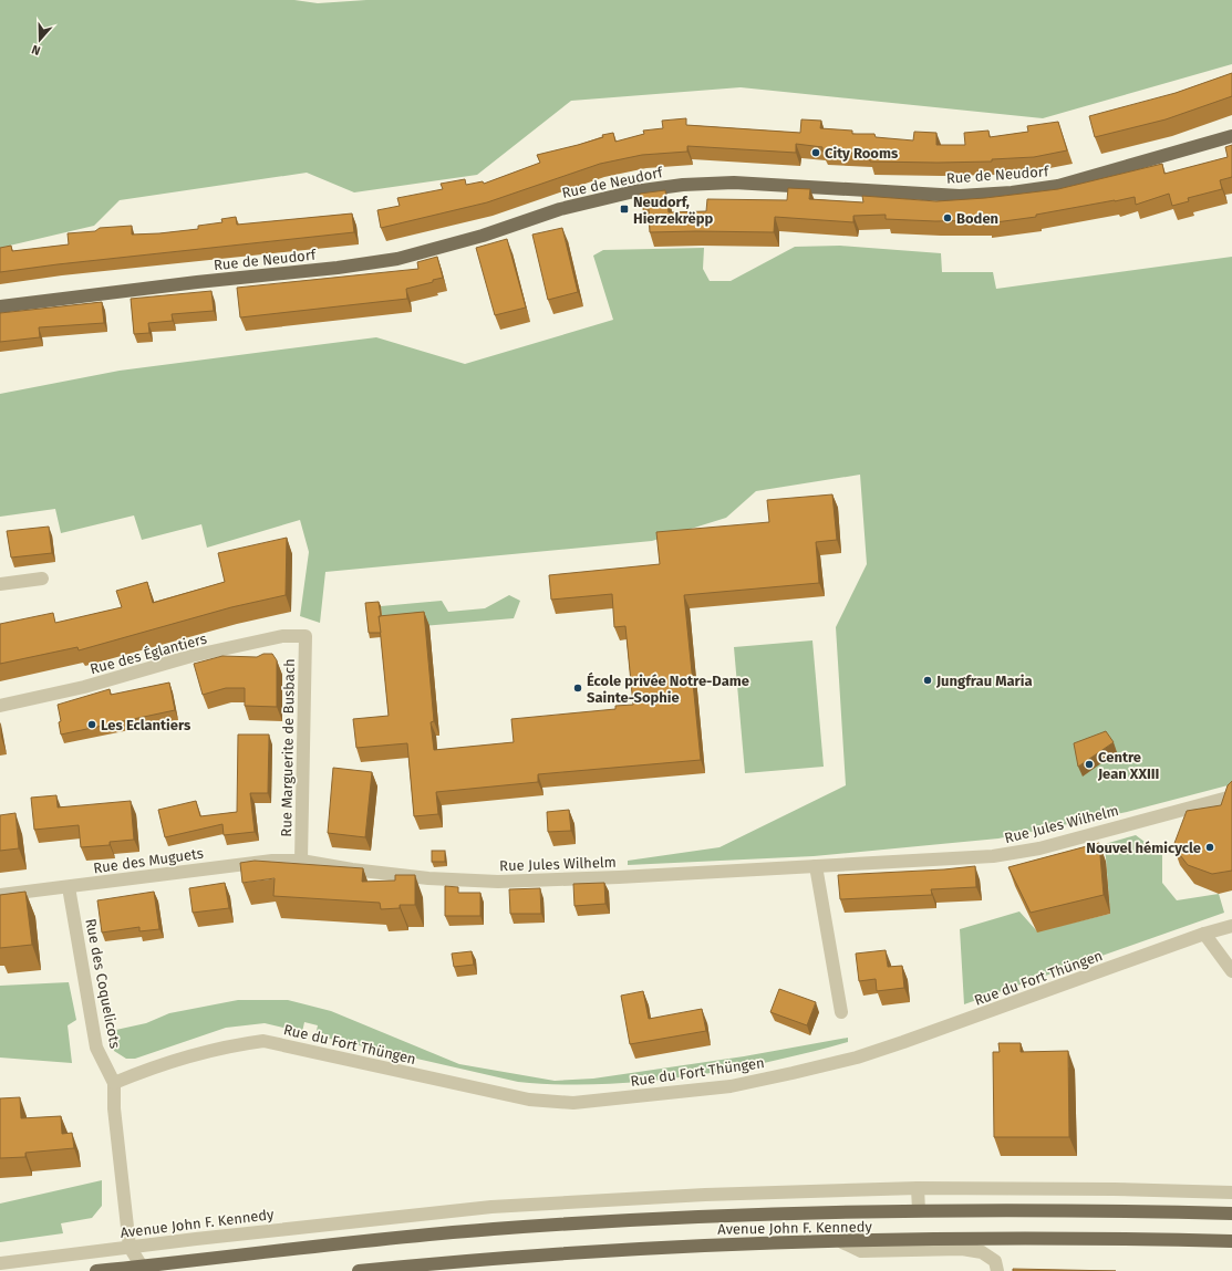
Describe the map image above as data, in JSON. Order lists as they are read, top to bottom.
{
  "streets": {
    "main road": ["Rue de Neudorf", "Avenue John F. Kennedy"],
    "street": [
      "Rue des Églantiers",
      "Rue Marguerite de Busbach",
      "Rue Jules Wilhelm",
      "Rue des Muguets",
      "Rue du Fort Thüngen",
      "Rue des Coquelicots"
    ]
  },
  "crossings": [
    ["Rue des Églantiers", "Rue Marguerite de Busbach"],
    ["Rue Marguerite de Busbach", "Rue Jules Wilhelm"],
    ["Rue Marguerite de Busbach", "Rue des Muguets"],
    ["Rue Jules Wilhelm", "Rue des Muguets"],
    ["Rue des Muguets", "Rue des Coquelicots"],
    ["Rue du Fort Thüngen", "Rue des Coquelicots"],
    ["Rue des Coquelicots", "Avenue John F. Kennedy"]
  ],
  "places": {
    "other": [
      "City Rooms",
      "Boden",
      "Jungfrau Maria",
      "École privée Notre-Dame Sainte-Sophie",
      "Les Eclantiers",
      "Centre Jean XXIII",
      "Nouvel hémicycle"
    ],
    "transit": ["Neudorf, Hierzekrëpp"]
  },
  "north": "bottom"
}
